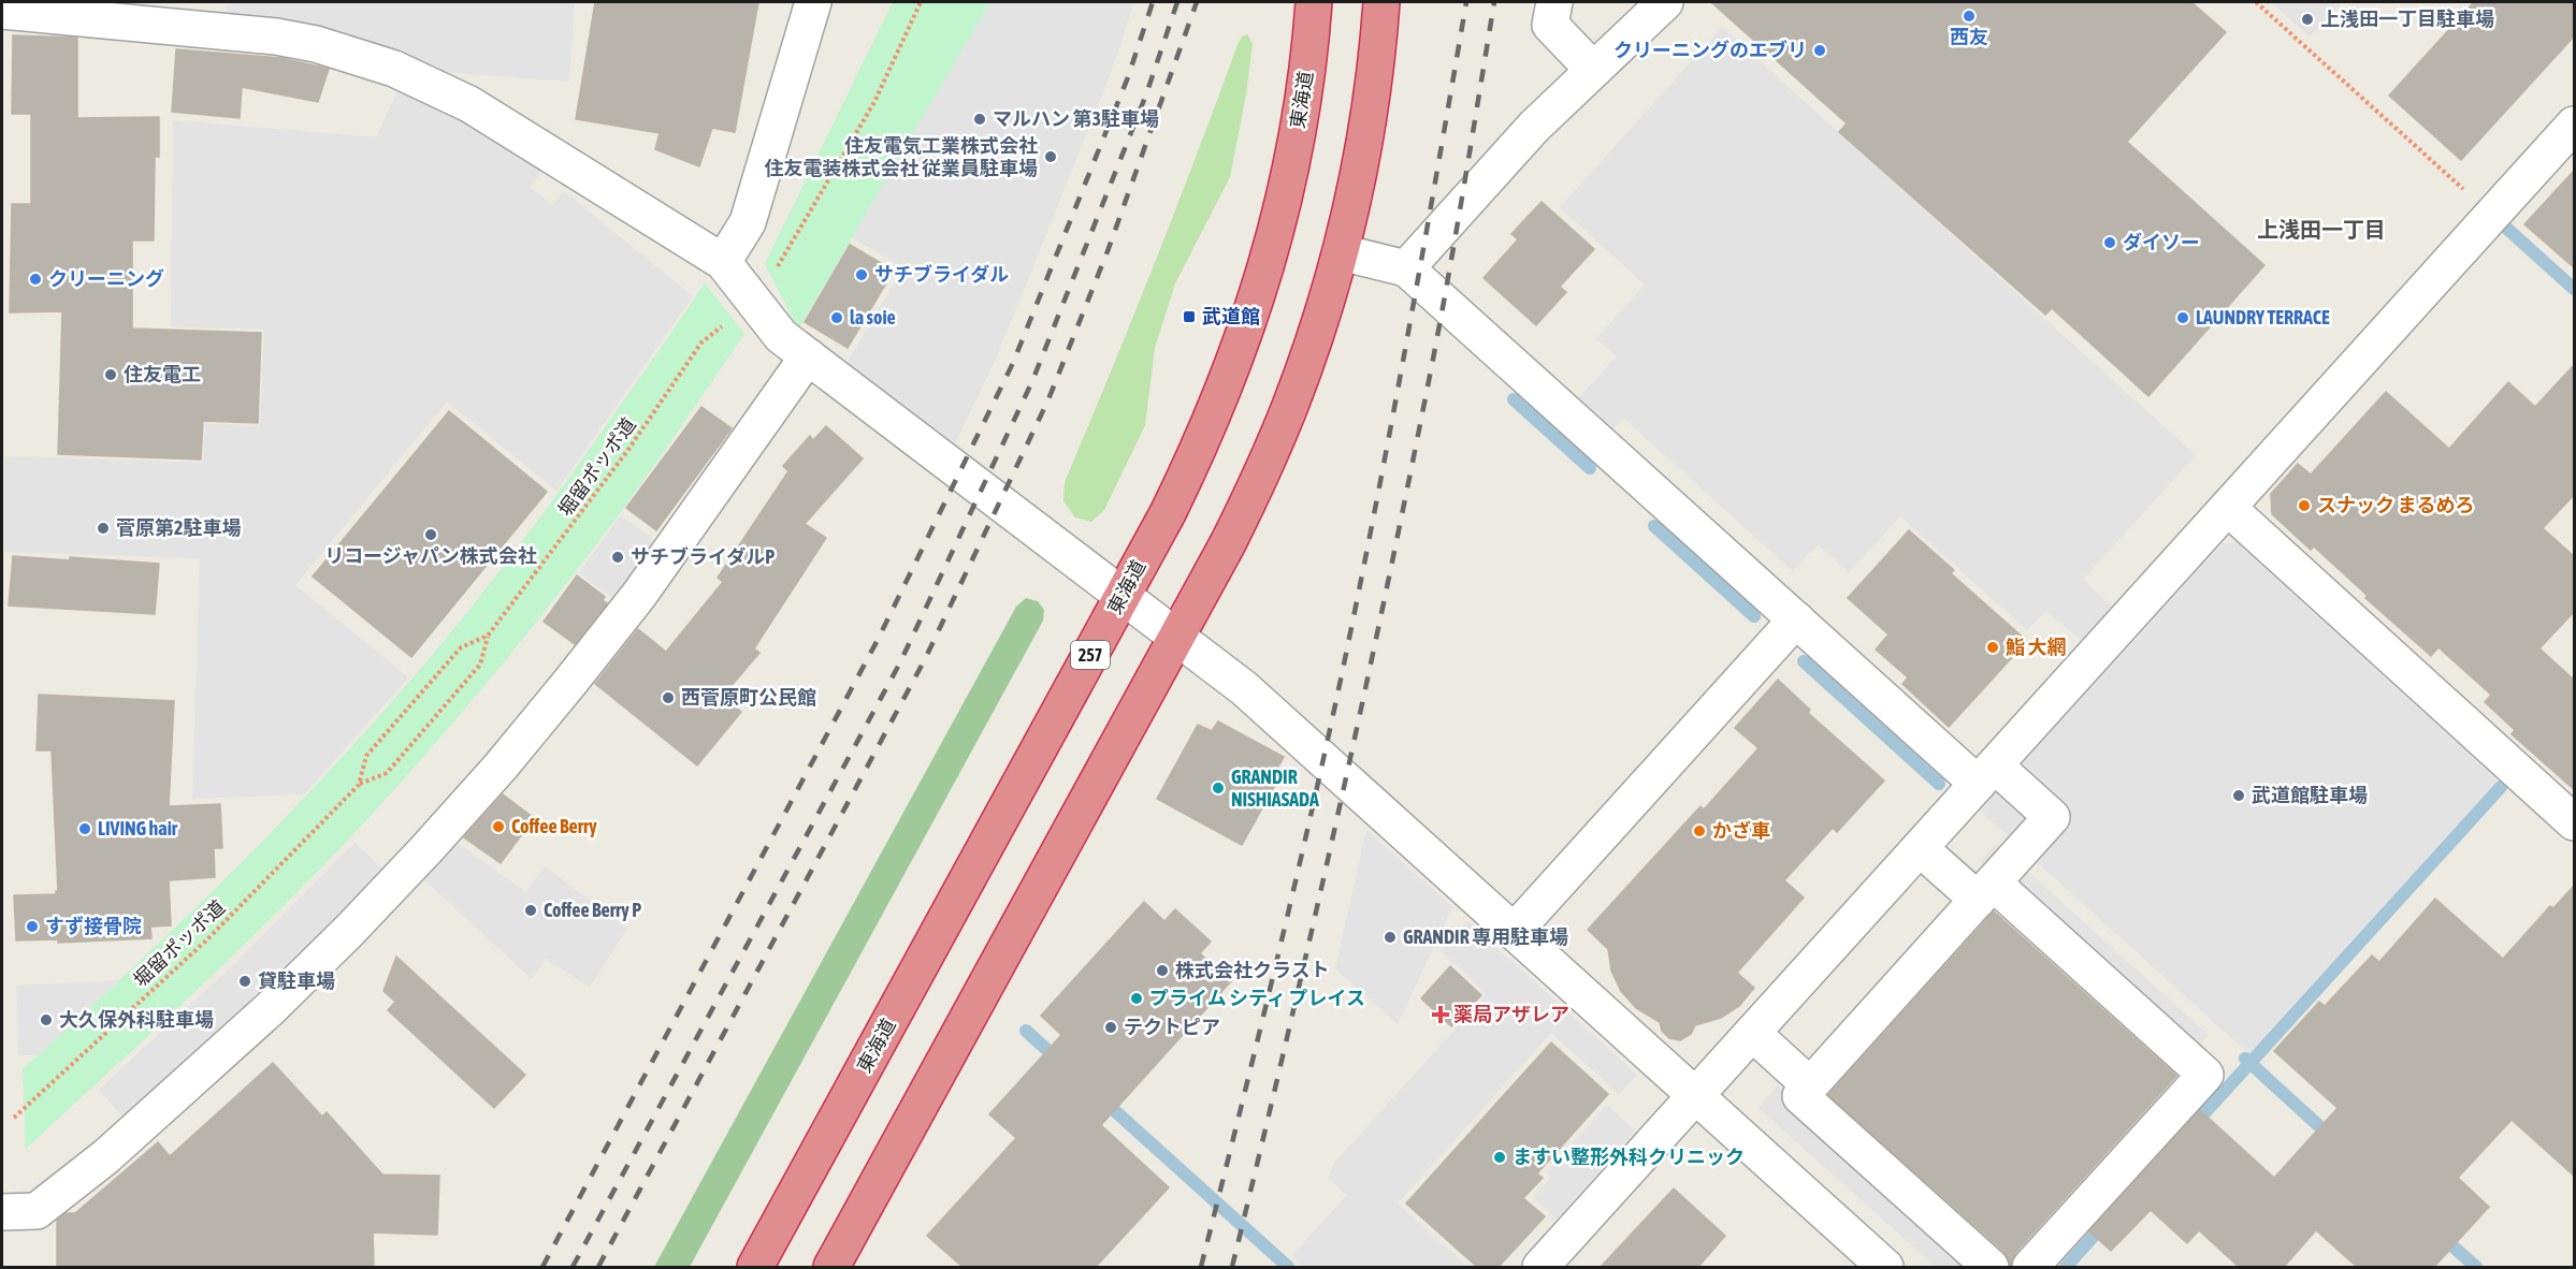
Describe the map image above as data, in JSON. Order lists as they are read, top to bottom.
{
  "streets": {
    "highway": ["東海道", "257"],
    "path": ["堀留ポッポ道"]
  },
  "districts": ["上浅田一丁目"],
  "places": {
    "other": [
      "西友",
      "上浅田一丁目駐車場",
      "クリーニングのエブリ",
      "マルハン 第3駐車場",
      "住友電気工業株式会社 住友電装株式会社 従業員駐車場",
      "ダイソー",
      "サチブライダル",
      "クリーニング",
      "la soie",
      "LAUNDRY TERRACE",
      "住友電工",
      "スナック まるめろ",
      "菅原第2駐車場",
      "リコージャパン株式会社",
      "サチブライダルP",
      "鮨 大網",
      "西菅原町公民館",
      "GRANDIR NISHIASADA",
      "武道館駐車場",
      "Coffee Berry",
      "LIVING hair",
      "かざ車",
      "Coffee Berry P",
      "すず接骨院",
      "GRANDIR 専用駐車場",
      "株式会社クラスト",
      "貸駐車場",
      "プライム シティ プレイス",
      "大久保外科駐車場",
      "テクトピア",
      "ますい整形外科クリニック"
    ],
    "transit": ["武道館"],
    "health": ["薬局アザレア"]
  }
}
